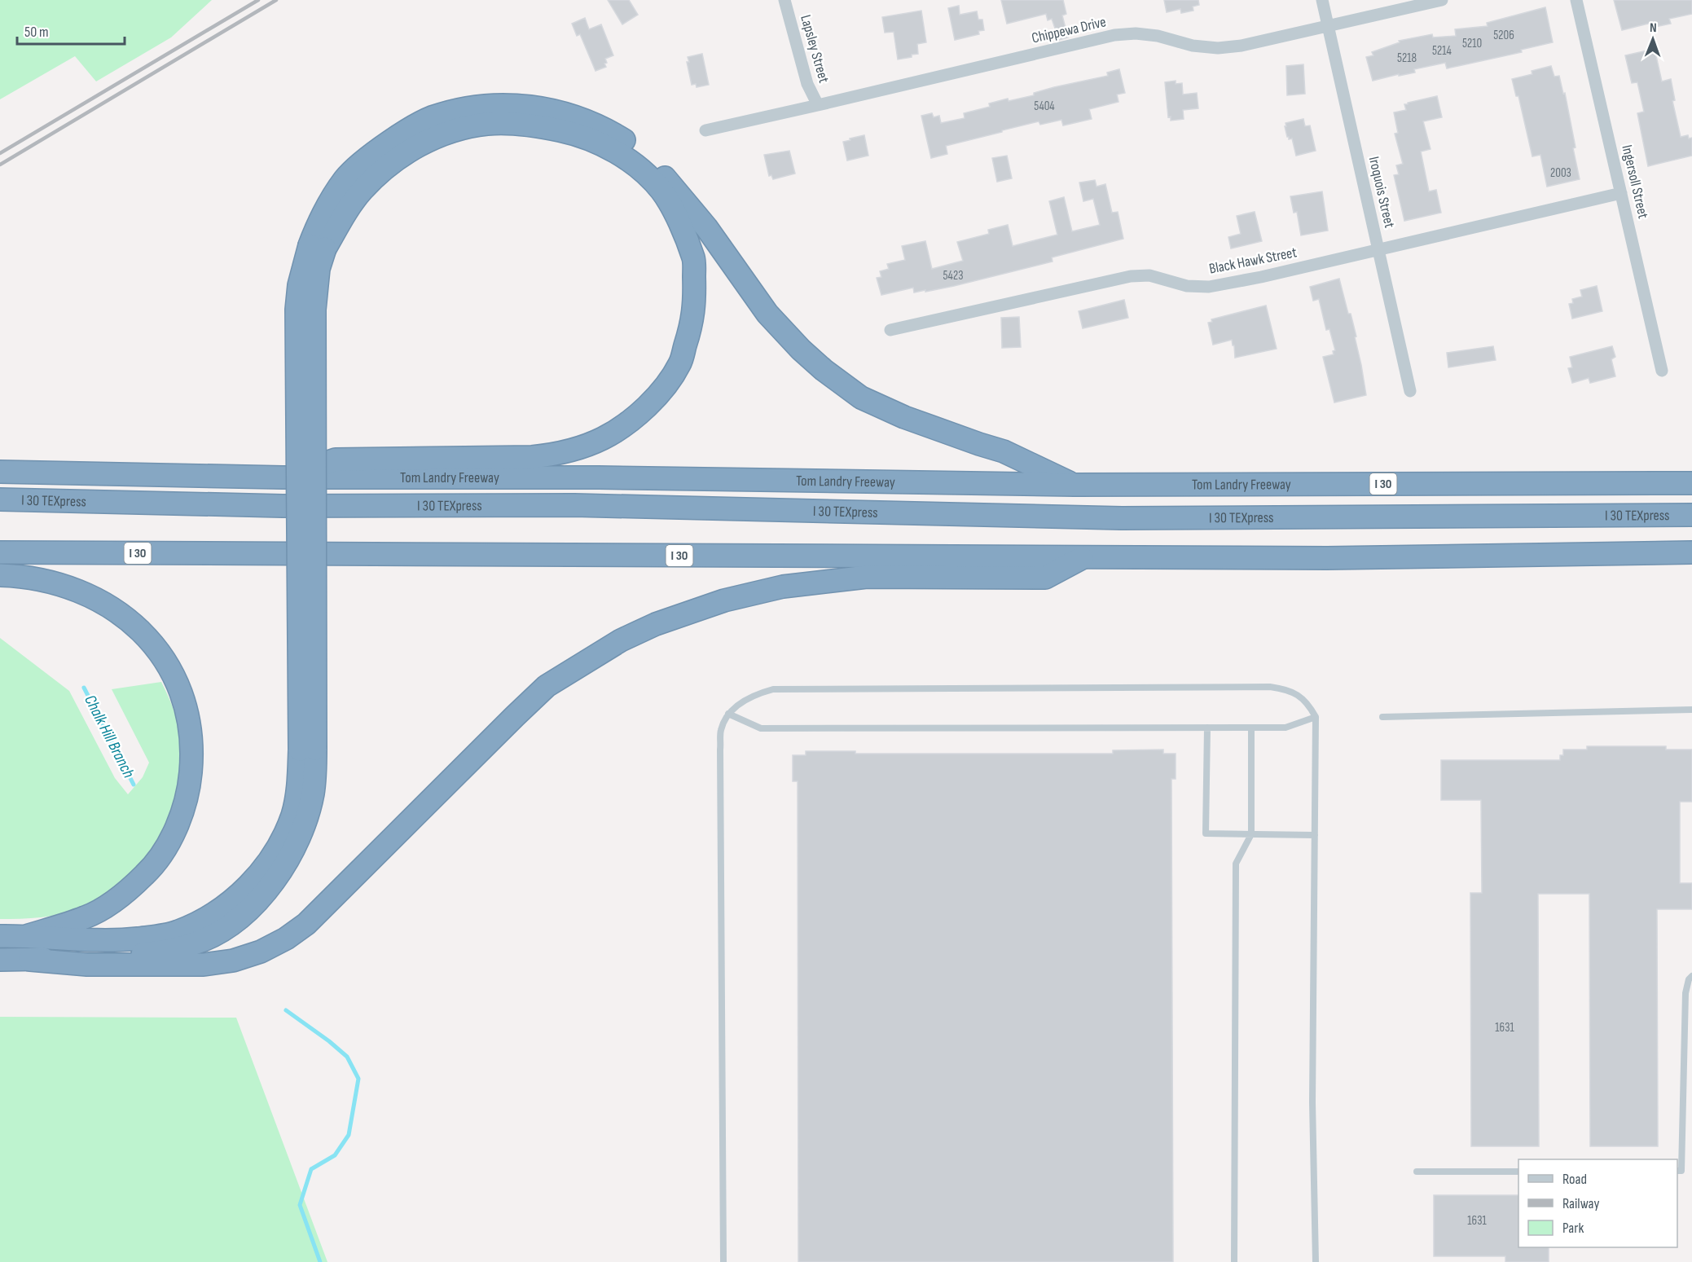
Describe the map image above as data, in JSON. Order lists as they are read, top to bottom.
{
  "streets": {
    "highway": ["Tom Landry Freeway", "I 30", "I 30 TEXpress"],
    "street": [
      "Chippewa Drive",
      "Lapsley Street",
      "Ingersoll Street",
      "Iroquois Street",
      "Black Hawk Street"
    ]
  },
  "crossings": [
    ["Chippewa Drive", "Lapsley Street"],
    ["Chippewa Drive", "Iroquois Street"],
    ["Ingersoll Street", "Black Hawk Street"],
    ["Iroquois Street", "Black Hawk Street"]
  ],
  "water": ["Chalk Hill Branch"],
  "house_numbers": [
    "5206",
    "5210",
    "5214",
    "5218",
    "5404",
    "2003",
    "5423",
    "1631",
    "1631"
  ],
  "legend": ["Road", "Railway", "Park"],
  "scale_bar": "50 m",
  "north": "top"
}
